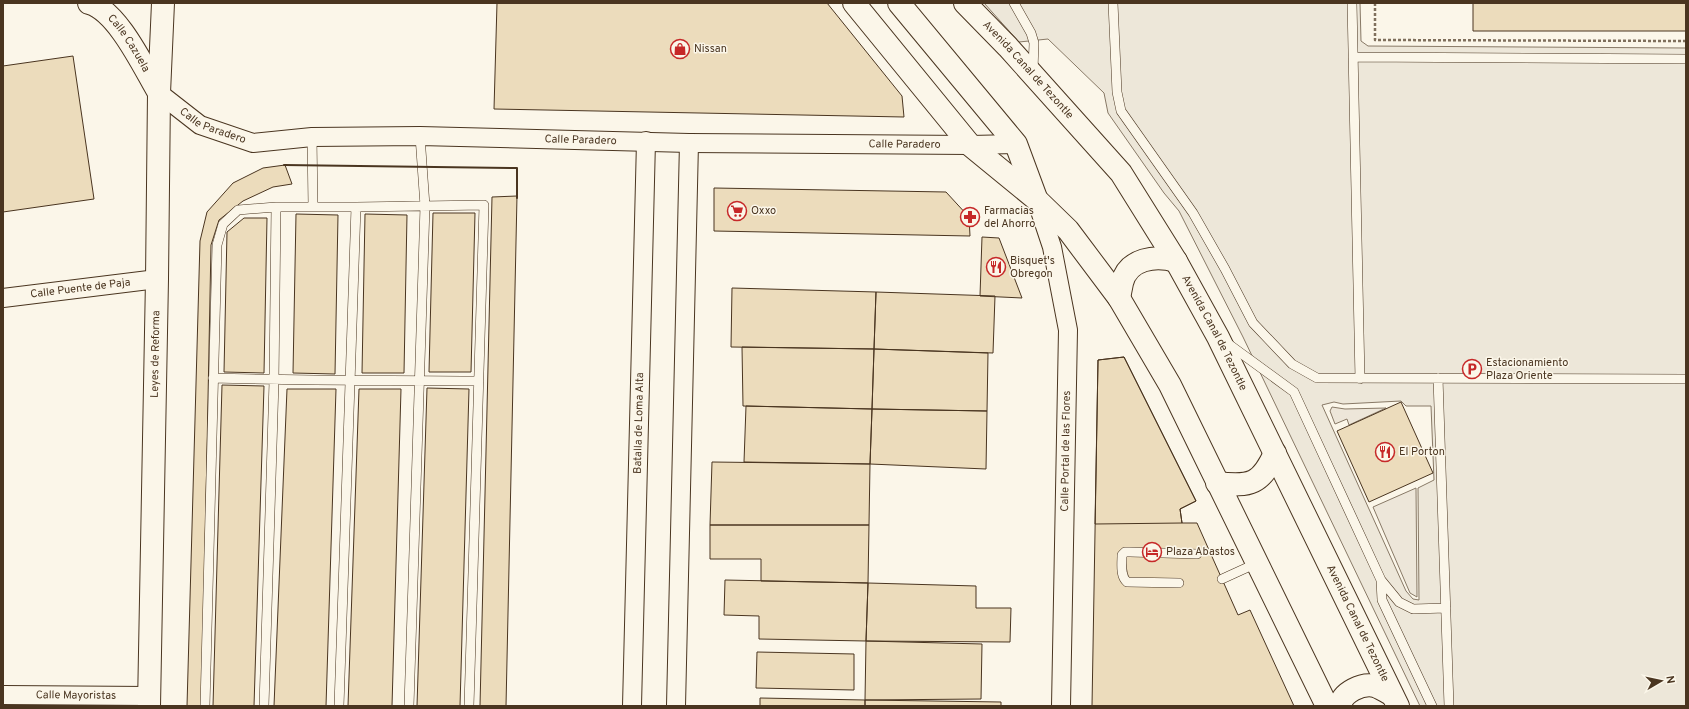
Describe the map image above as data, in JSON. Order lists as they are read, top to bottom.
{
  "streets": {
    "main road": ["Calle Cazuela", "Avenida Canal de Tezontle", "Leyes de Reforma"],
    "street": [
      "Calle Paradero",
      "Calle Puente de Paja",
      "Batalla de Loma Alta",
      "Calle Portal de las Flores",
      "Calle Mayoristas"
    ]
  },
  "crossings": [
    ["Calle Cazuela", "Calle Paradero"],
    ["Calle Cazuela", "Leyes de Reforma"],
    ["Calle Paradero", "Leyes de Reforma"],
    ["Calle Paradero", "Batalla de Loma Alta"],
    ["Calle Puente de Paja", "Leyes de Reforma"],
    ["Leyes de Reforma", "Calle Mayoristas"]
  ],
  "places": {
    "shop": ["Nissan"],
    "supermarket": ["Oxxo"],
    "pharmacy": ["Farmacias del Ahorro"],
    "restaurant": ["Bisquet's Obregon", "El Porton"],
    "parking": ["Estacionamiento Plaza Oriente"],
    "hotel": ["Plaza Abastos"]
  },
  "north": "right"
}
